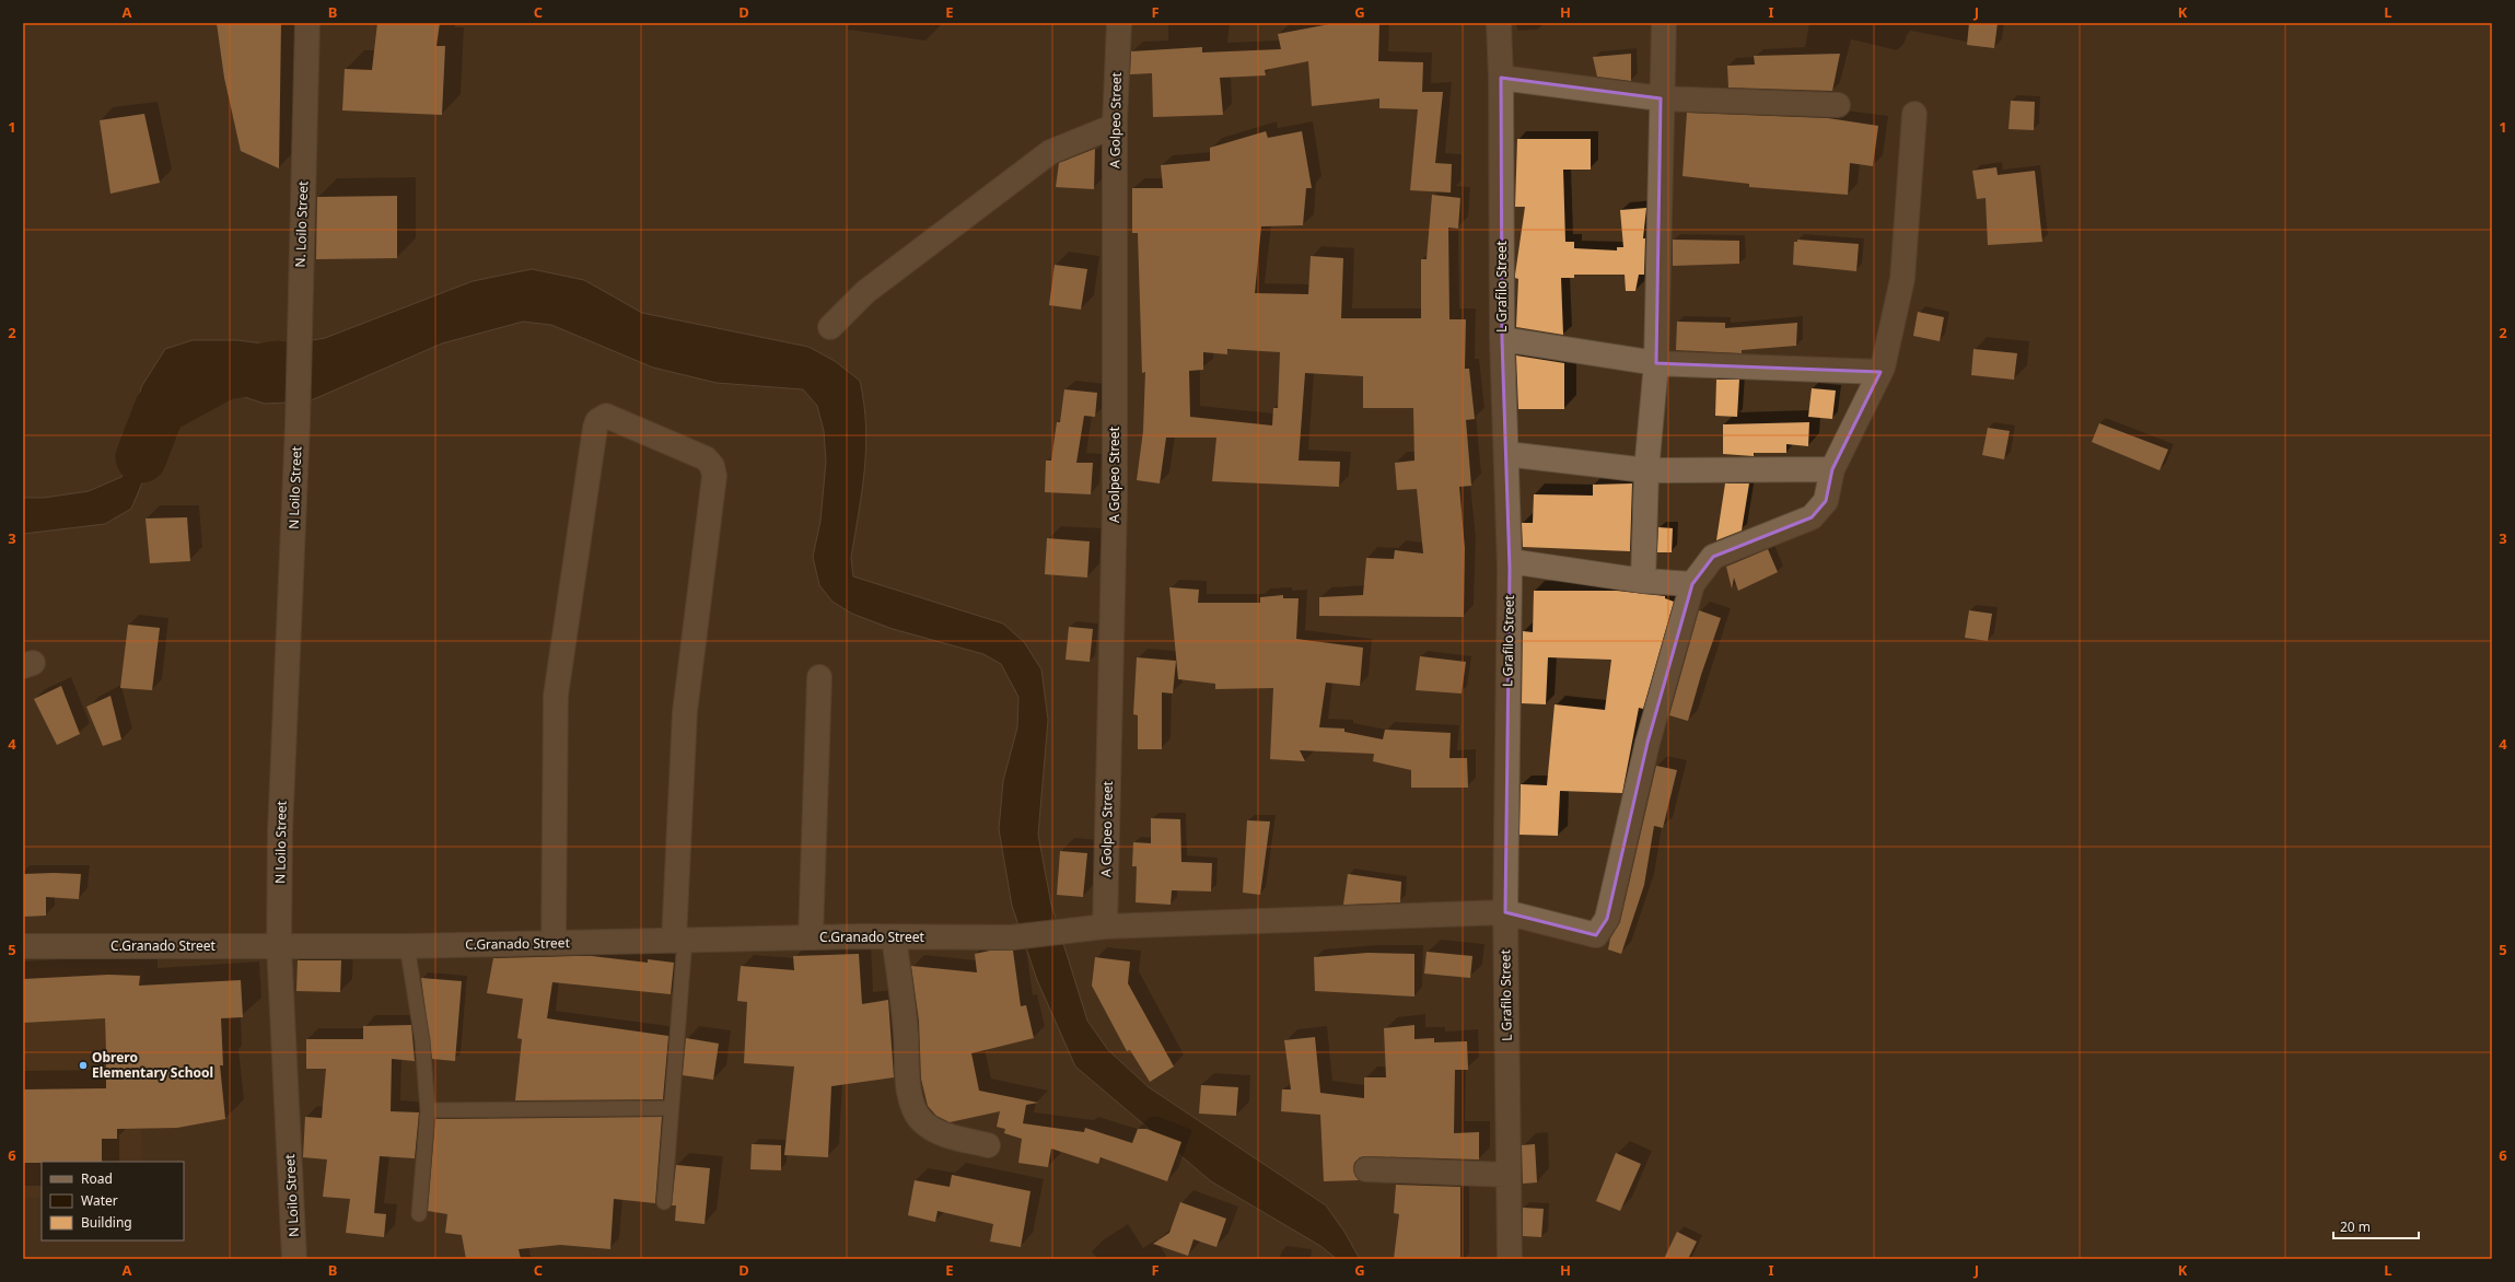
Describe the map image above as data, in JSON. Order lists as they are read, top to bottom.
{
  "streets": {
    "street": [
      "A Golpeo Street",
      "N. Loilo Street",
      "L Grafilo Street",
      "N Loilo Street",
      "C.Granado Street"
    ]
  },
  "crossings": [
    ["A Golpeo Street", "C.Granado Street"],
    ["N. Loilo Street", "N Loilo Street"],
    ["L Grafilo Street", "C.Granado Street"],
    ["N Loilo Street", "C.Granado Street"]
  ],
  "places": ["Obrero Elementary School"],
  "legend": ["Road", "Water", "Building"],
  "scale_bar": "20 m",
  "grid": {
    "columns": [
      "A",
      "B",
      "C",
      "D",
      "E",
      "F",
      "G",
      "H",
      "I",
      "J",
      "K",
      "L"
    ],
    "rows": [
      "1",
      "2",
      "3",
      "4",
      "5",
      "6"
    ]
  }
}
